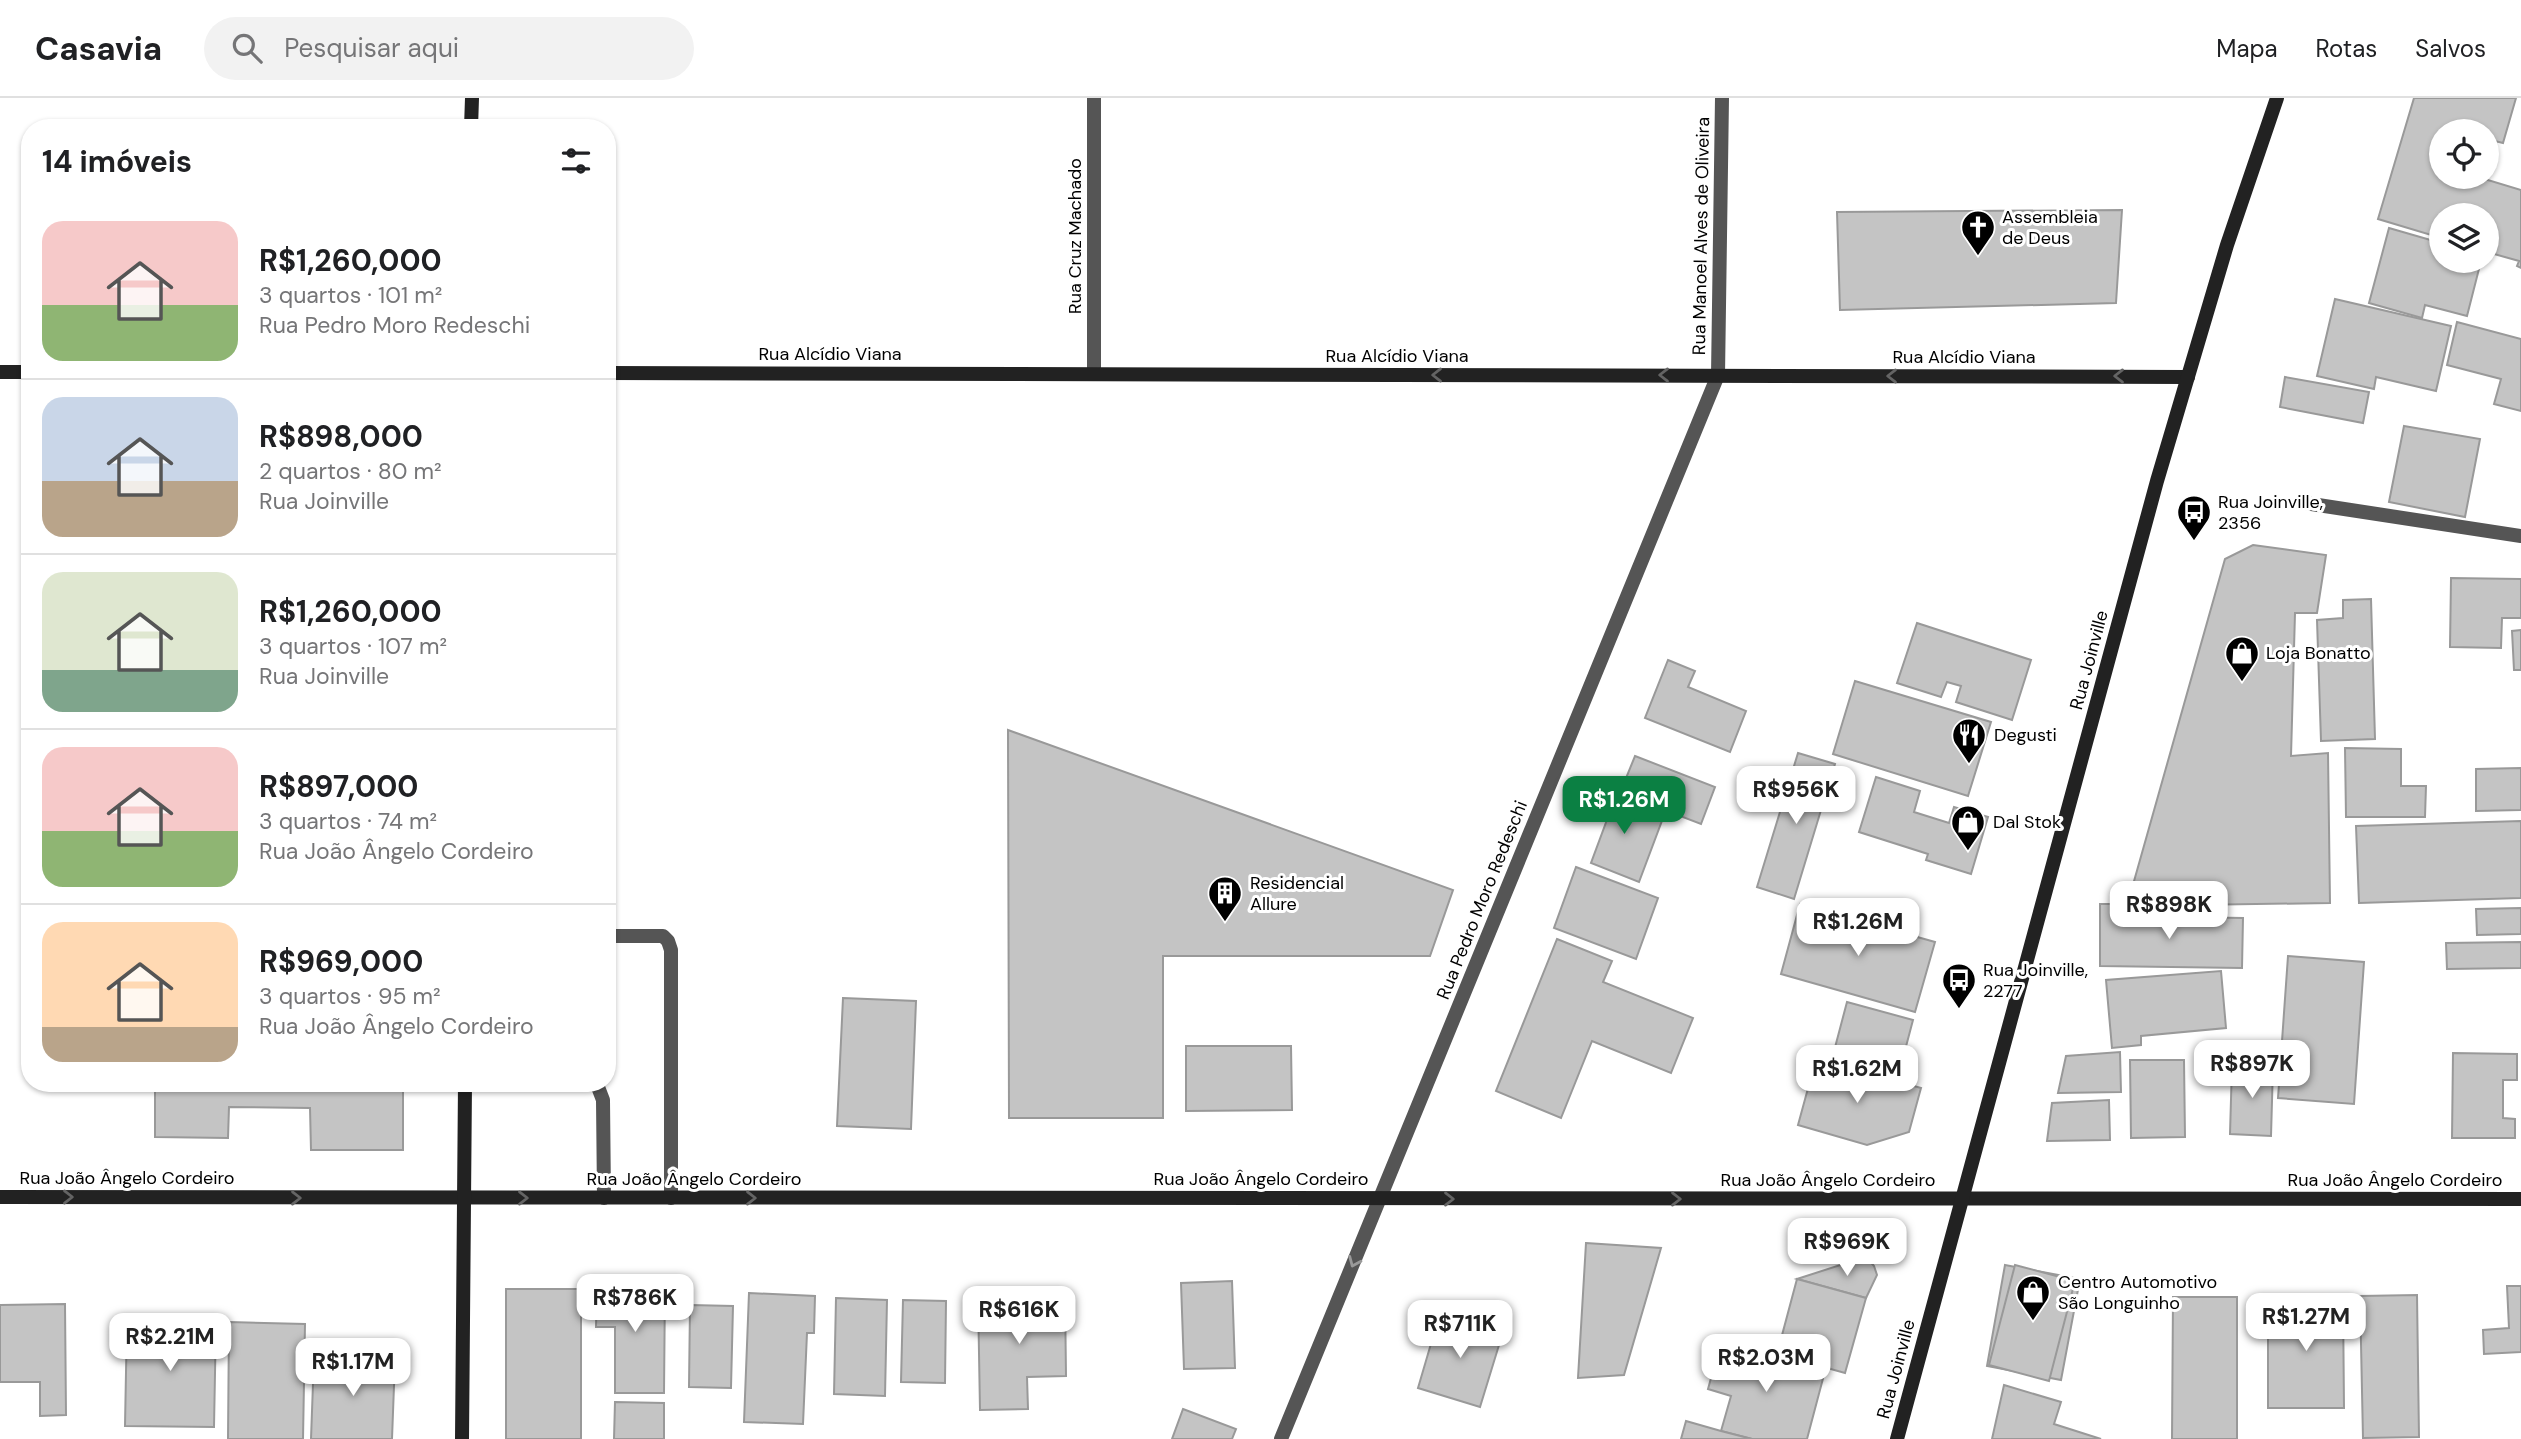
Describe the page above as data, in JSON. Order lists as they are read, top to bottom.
{
  "streets": {
    "street": [
      "Rua Cruz Machado",
      "Rua Manoel Alves de Oliveira",
      "Rua Alcídio Viana",
      "Rua Joinville",
      "Rua Pedro Moro Redeschi",
      "Rua João Ângelo Cordeiro"
    ]
  },
  "crossings": [
    ["Rua Cruz Machado", "Rua Alcídio Viana"],
    ["Rua Manoel Alves de Oliveira", "Rua Alcídio Viana"],
    ["Rua Manoel Alves de Oliveira", "Rua Pedro Moro Redeschi"],
    ["Rua Alcídio Viana", "Rua Joinville"],
    ["Rua Alcídio Viana", "Rua Pedro Moro Redeschi"],
    ["Rua Joinville", "Rua João Ângelo Cordeiro"],
    ["Rua Pedro Moro Redeschi", "Rua João Ângelo Cordeiro"]
  ],
  "one_way": ["Rua Alcídio Viana", "Rua João Ângelo Cordeiro"],
  "places": {
    "church": ["Assembleia de Deus"],
    "bus stop": ["Rua Joinville, 2356", "Rua Joinville, 2277"],
    "shop": ["Loja Bonatto", "Dal Stok", "Centro Automotivo São Longuinho"],
    "restaurant": ["Degusti"],
    "building": ["Residencial Allure"]
  },
  "page": {
    "header": "Casavia",
    "search": "Pesquisar aqui",
    "nav": ["Mapa", "Rotas", "Salvos"],
    "heading": "14 imóveis",
    "list": [
      {
        "name": "R$1,260,000",
        "note": "3 quartos · 101 m² · Rua Pedro Moro Redeschi"
      },
      {
        "name": "R$898,000",
        "note": "2 quartos · 80 m² · Rua Joinville"
      },
      {
        "name": "R$1,260,000",
        "note": "3 quartos · 107 m² · Rua Joinville"
      },
      {
        "name": "R$897,000",
        "note": "3 quartos · 74 m² · Rua João Ângelo Cordeiro"
      },
      {
        "name": "R$969,000",
        "note": "3 quartos · 95 m² · Rua João Ângelo Cordeiro"
      }
    ],
    "price": [
      "R$956K",
      "R$1.26M",
      "R$898K",
      "R$1.26M",
      "R$897K",
      "R$1.62M",
      "R$969K",
      "R$786K",
      "R$616K",
      "R$1.27M",
      "R$711K",
      "R$2.21M",
      "R$2.03M",
      "R$1.17M"
    ]
  }
}
